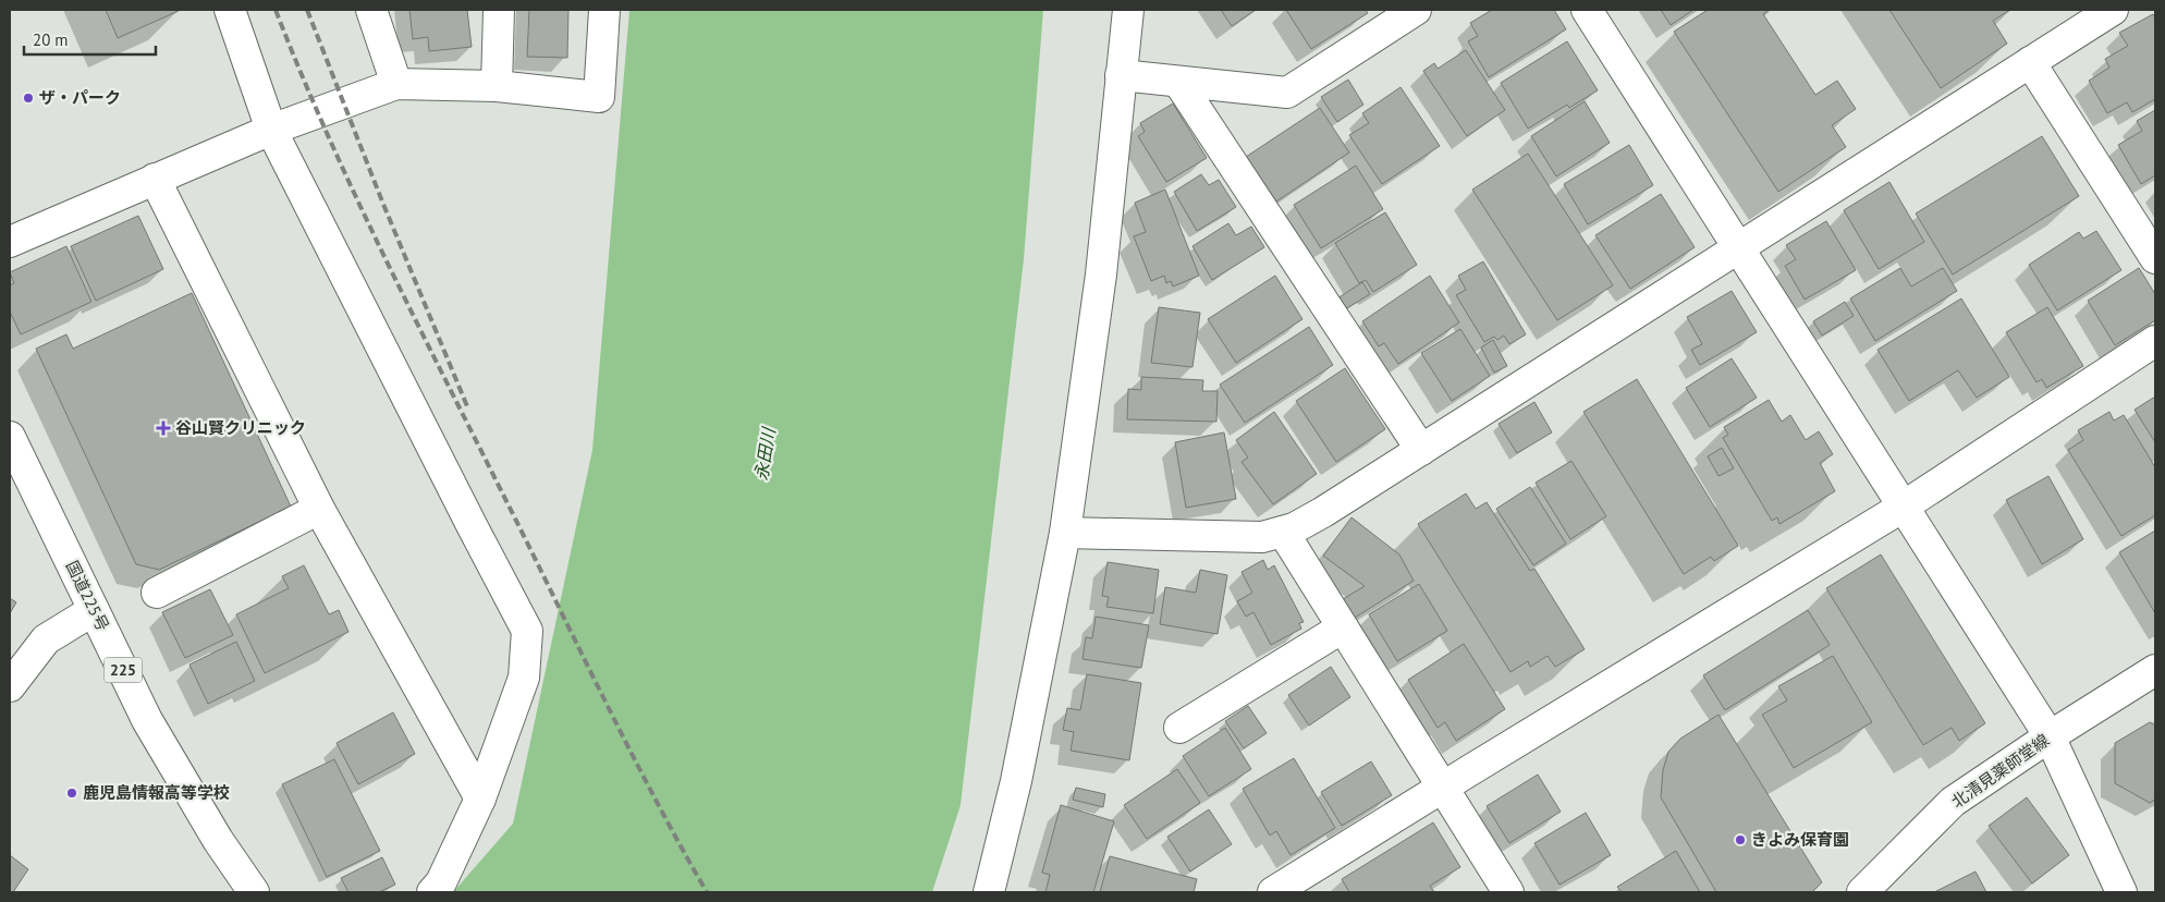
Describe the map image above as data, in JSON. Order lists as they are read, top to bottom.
{
  "streets": {
    "main road": ["国道225号", "225", "北清見薬師堂線"]
  },
  "water": ["永田川"],
  "places": {
    "other": ["ザ・パーク", "鹿児島情報高等学校", "きよみ保育園"],
    "health": ["谷山賢クリニック"]
  },
  "scale_bar": "20 m"
}
